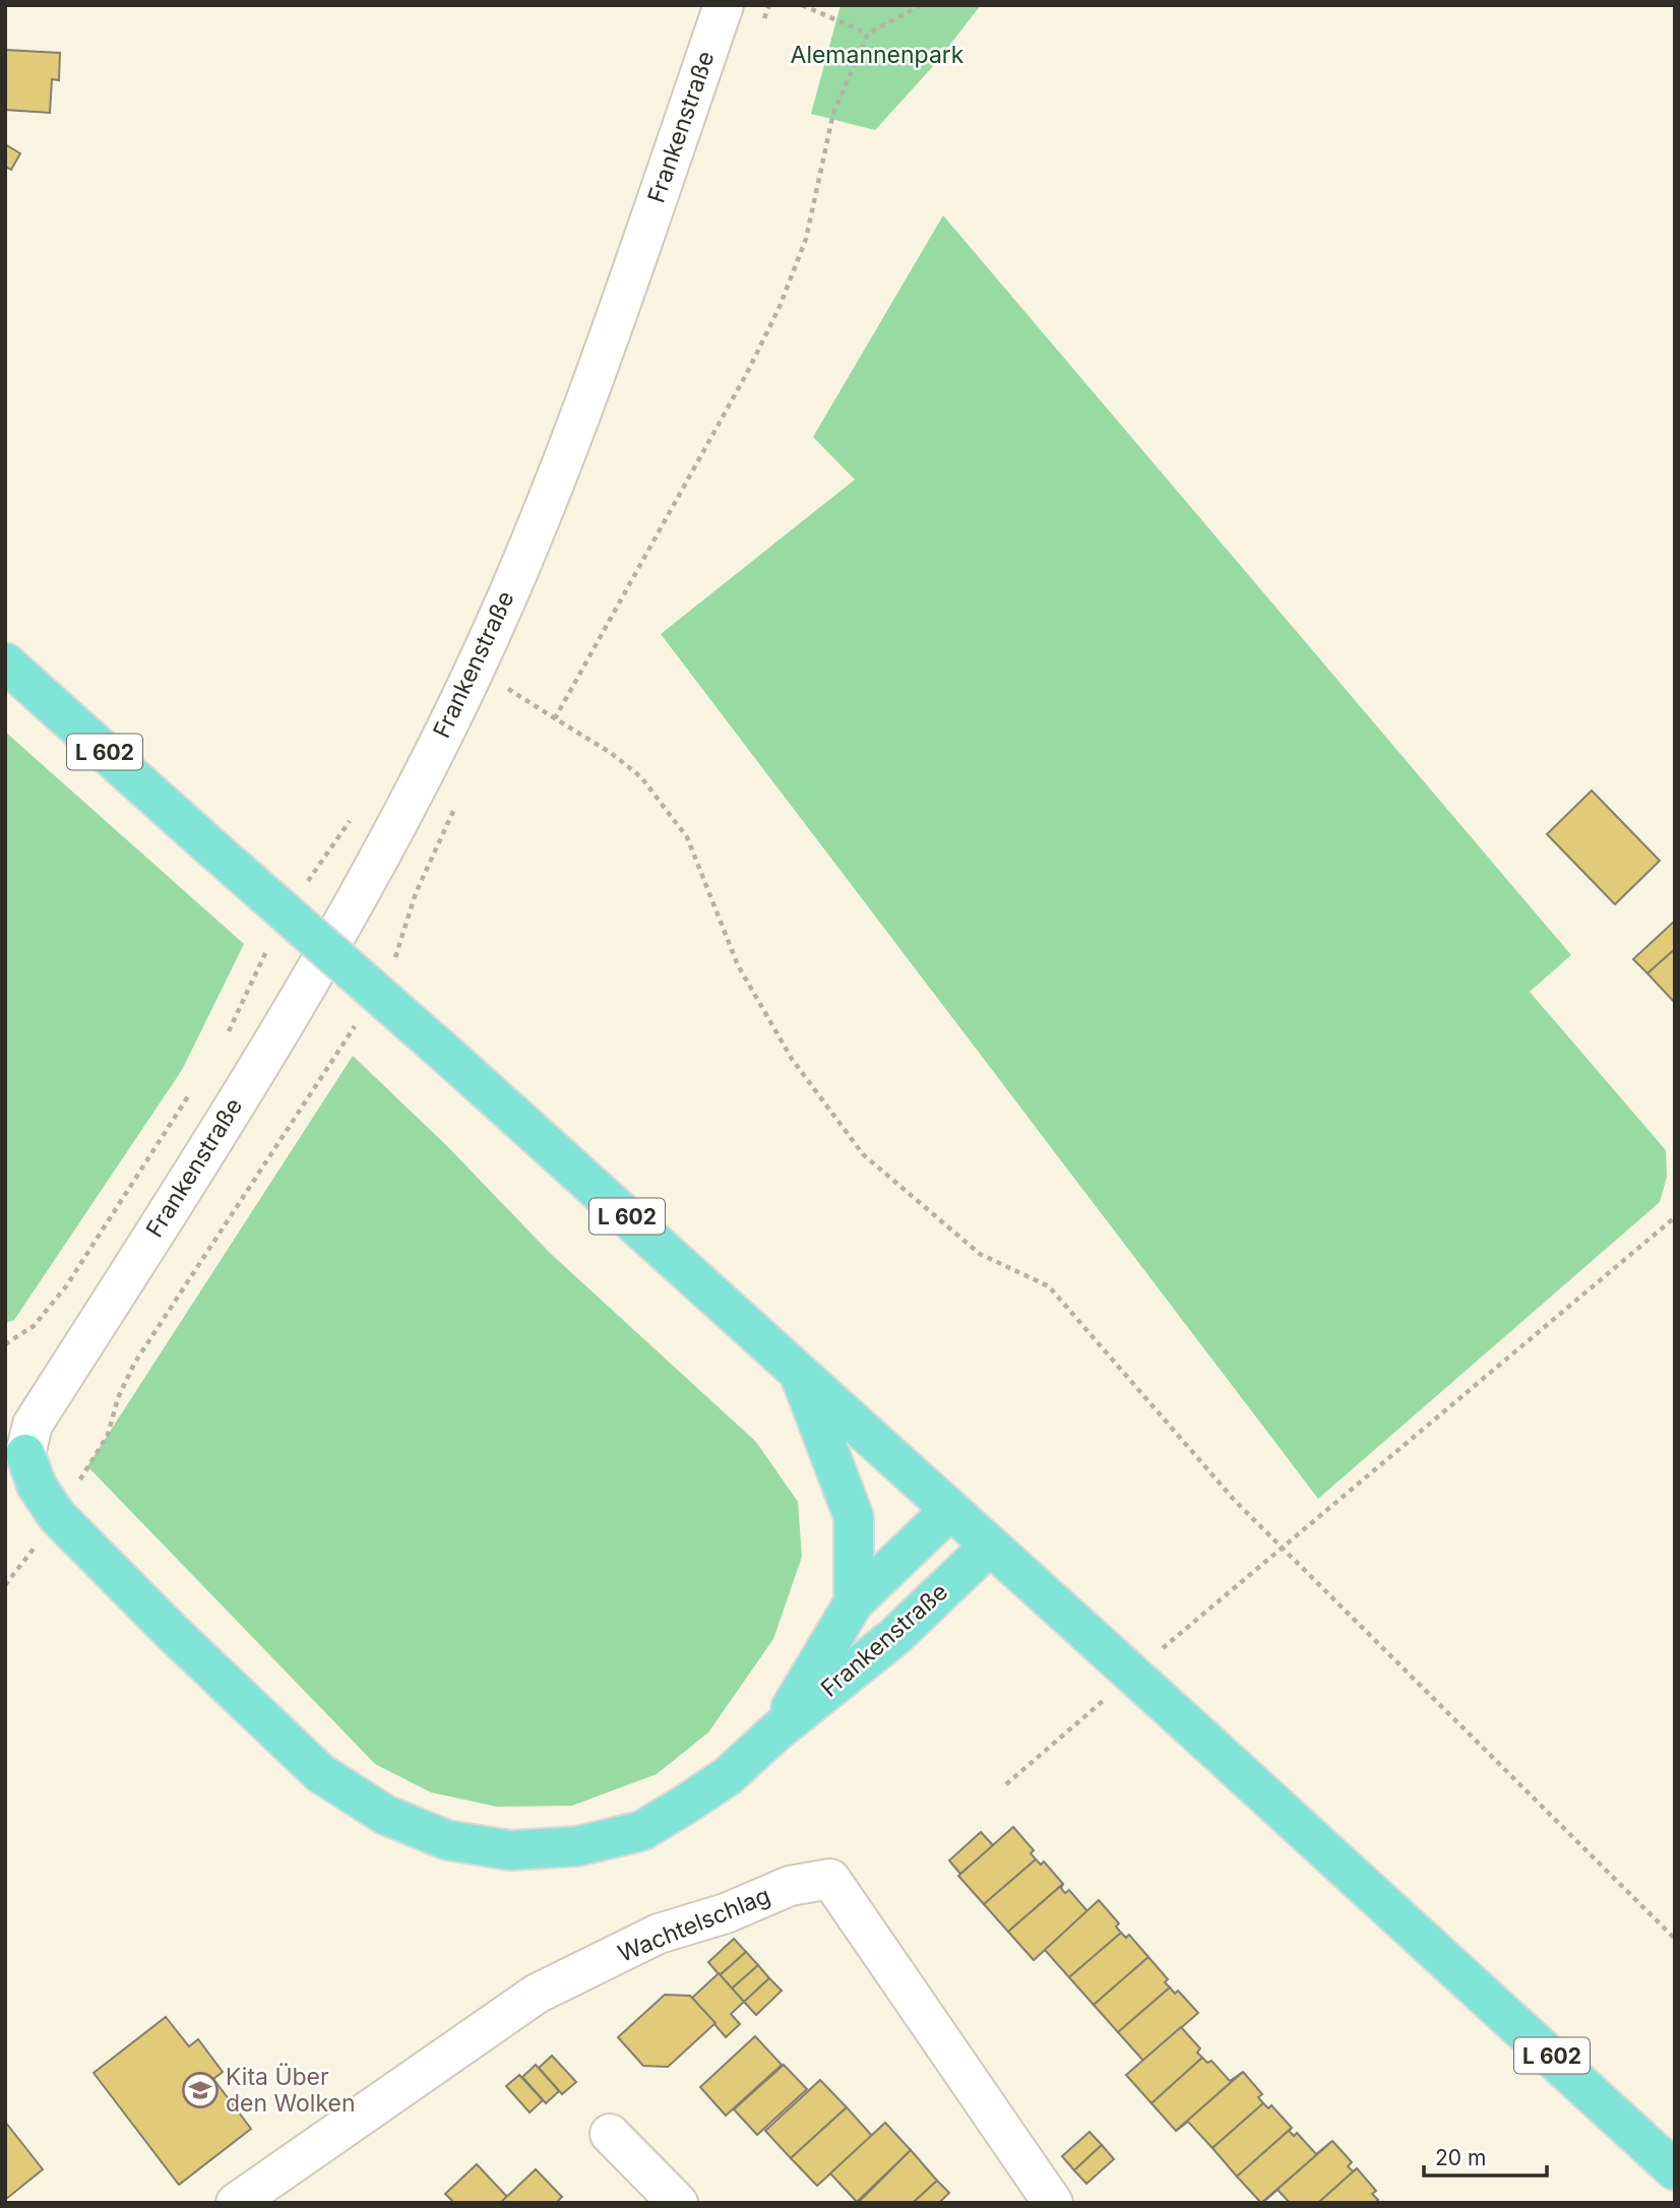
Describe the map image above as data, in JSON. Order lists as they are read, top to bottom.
{
  "streets": {
    "main road": ["Frankenstraße", "L 602"],
    "street": ["Wachtelschlag"]
  },
  "crossings": [
    ["Frankenstraße", "L 602"]
  ],
  "parks": ["Alemannenpark"],
  "places": {
    "school or university": ["Kita Über den Wolken"]
  },
  "scale_bar": "20 m"
}
